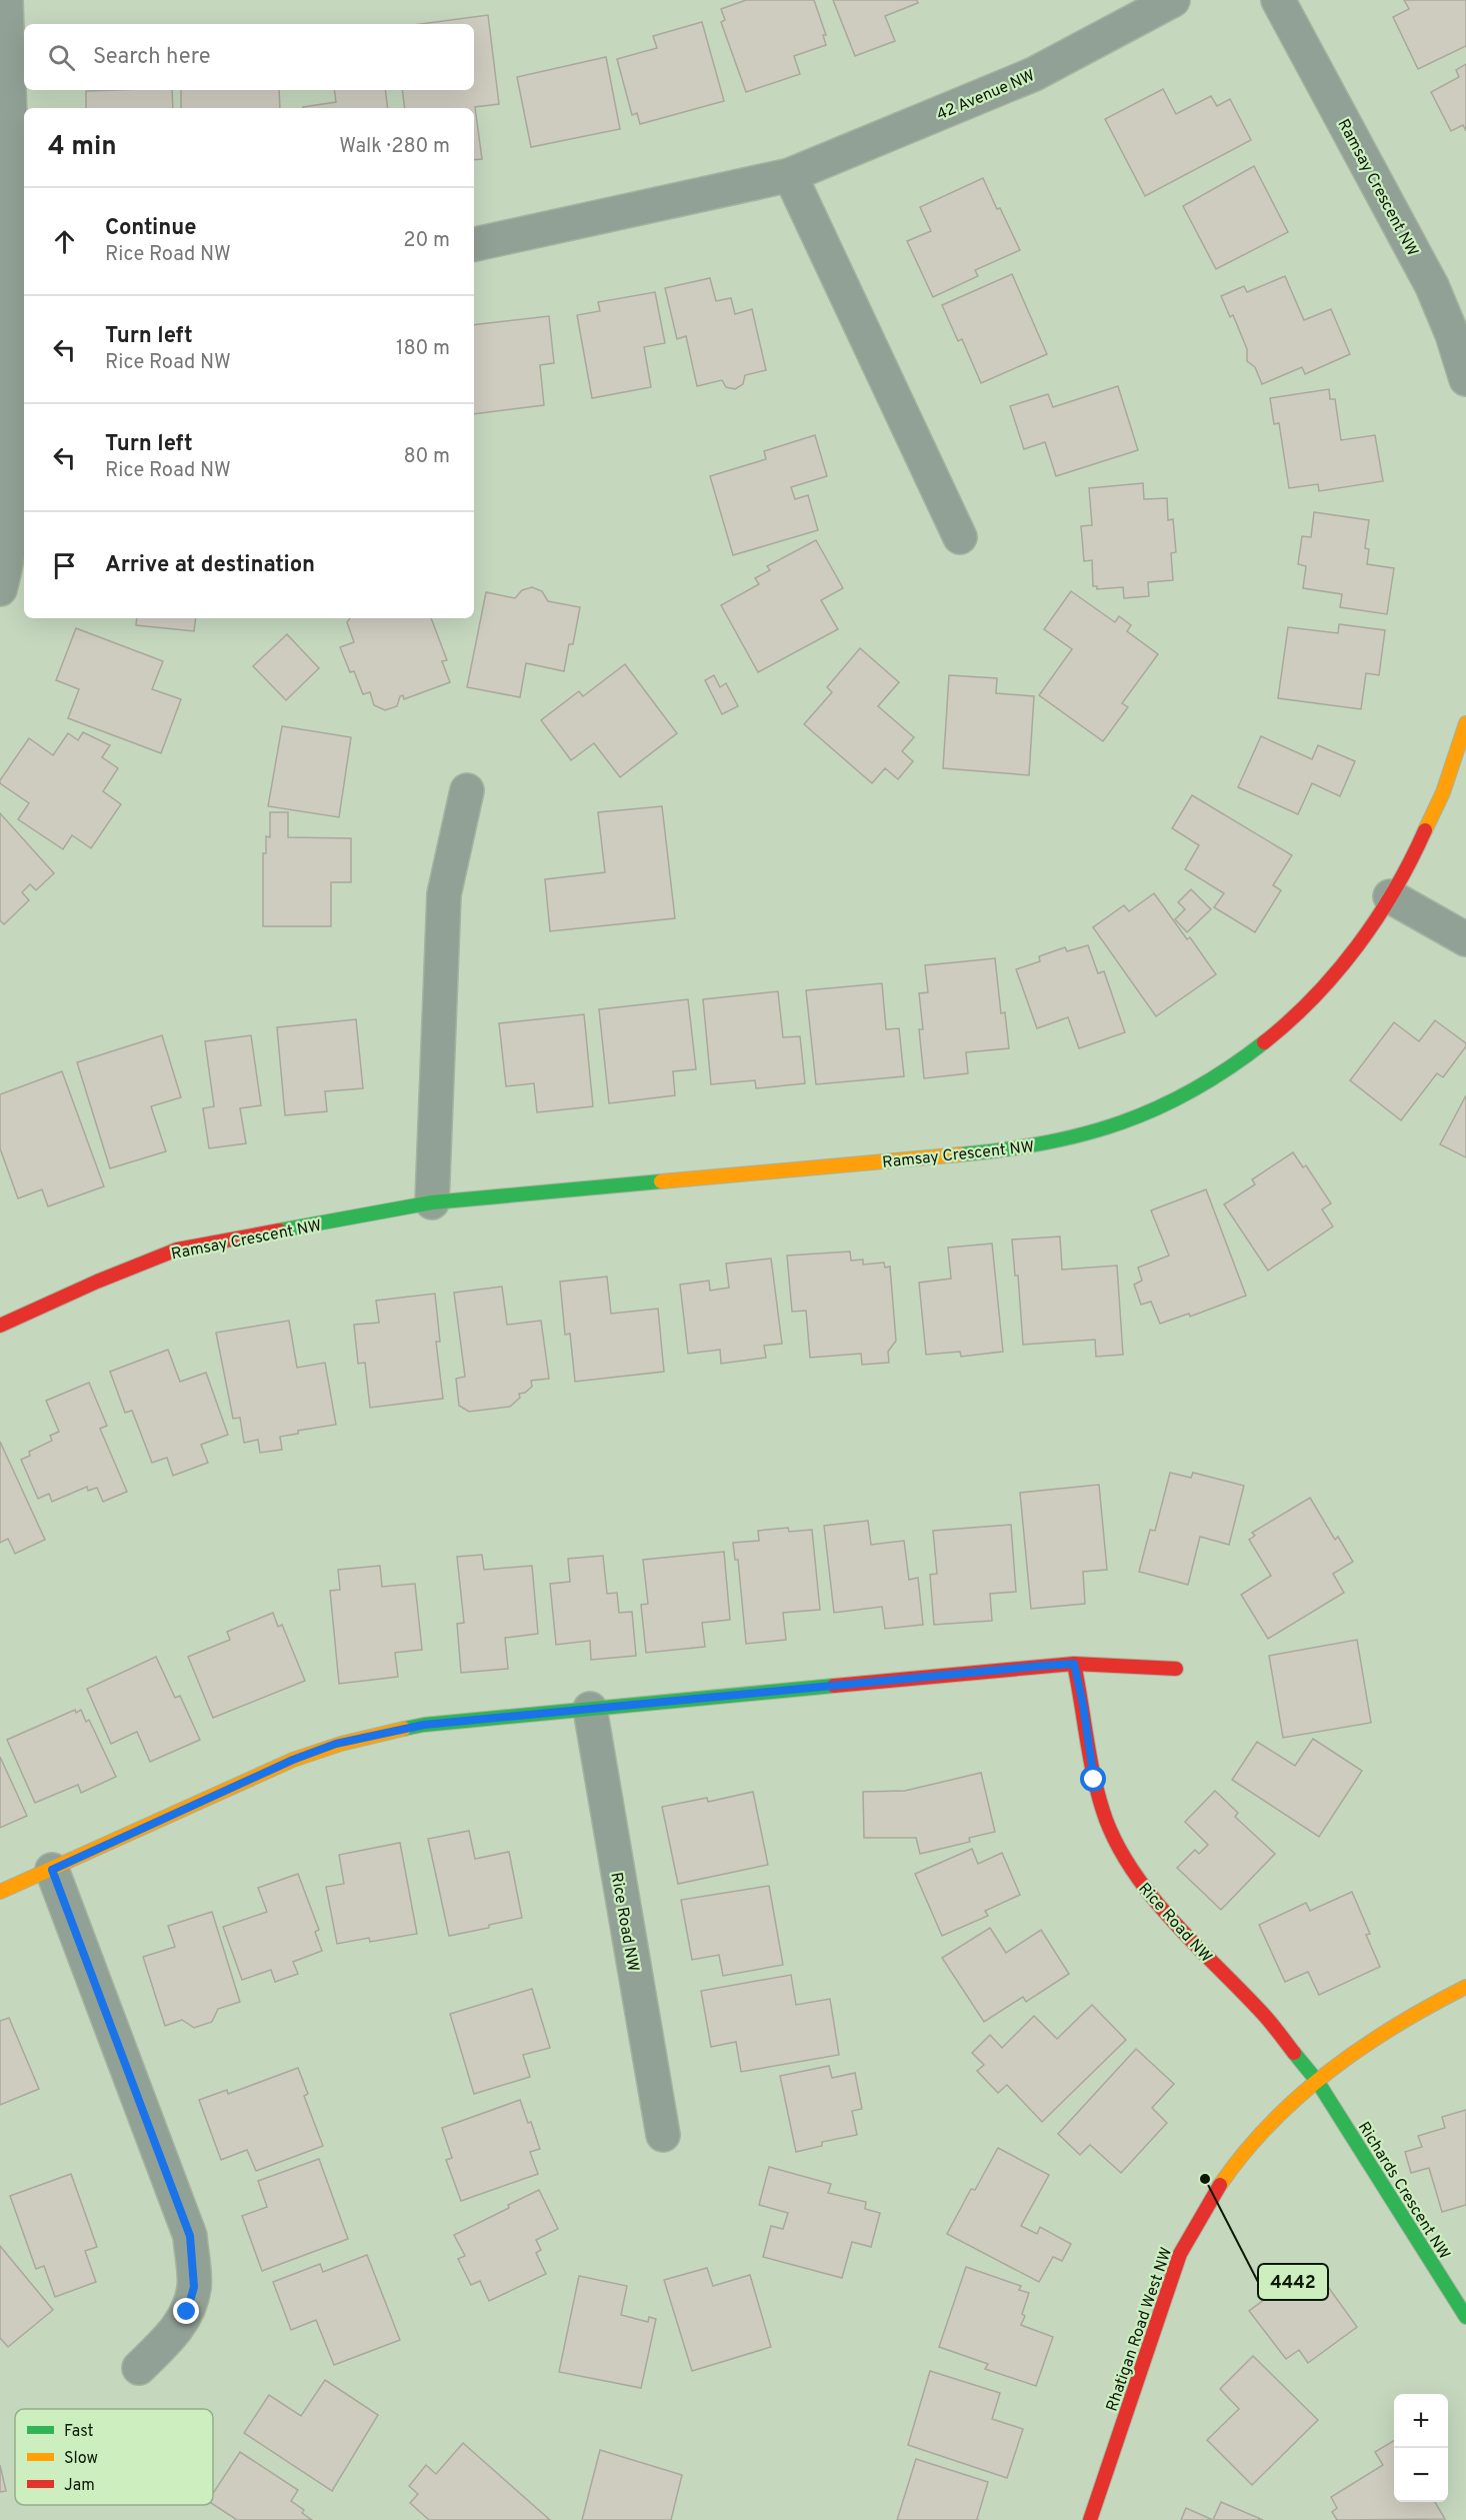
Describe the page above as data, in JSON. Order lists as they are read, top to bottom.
{
  "streets": {
    "street": [
      "42 Avenue NW",
      "Ramsay Crescent NW",
      "Rice Road NW",
      "Richards Crescent NW",
      "Rhatigan Road West NW"
    ]
  },
  "crossings": [
    ["Rice Road NW", "Richards Crescent NW"],
    ["Rice Road NW", "Rhatigan Road West NW"],
    ["Richards Crescent NW", "Rhatigan Road West NW"]
  ],
  "places": ["4442"],
  "legend": ["Fast", "Slow", "Jam"],
  "page": {
    "search": "Search here",
    "heading": ["4 min", "Walk · 280 m"],
    "list": [
      ["Continue", "Rice Road NW", "20 m"],
      ["Turn left", "Rice Road NW", "180 m"],
      ["Turn left", "Rice Road NW", "80 m"],
      "Arrive at destination"
    ],
    "map_buttons": ["+", "−"]
  }
}
